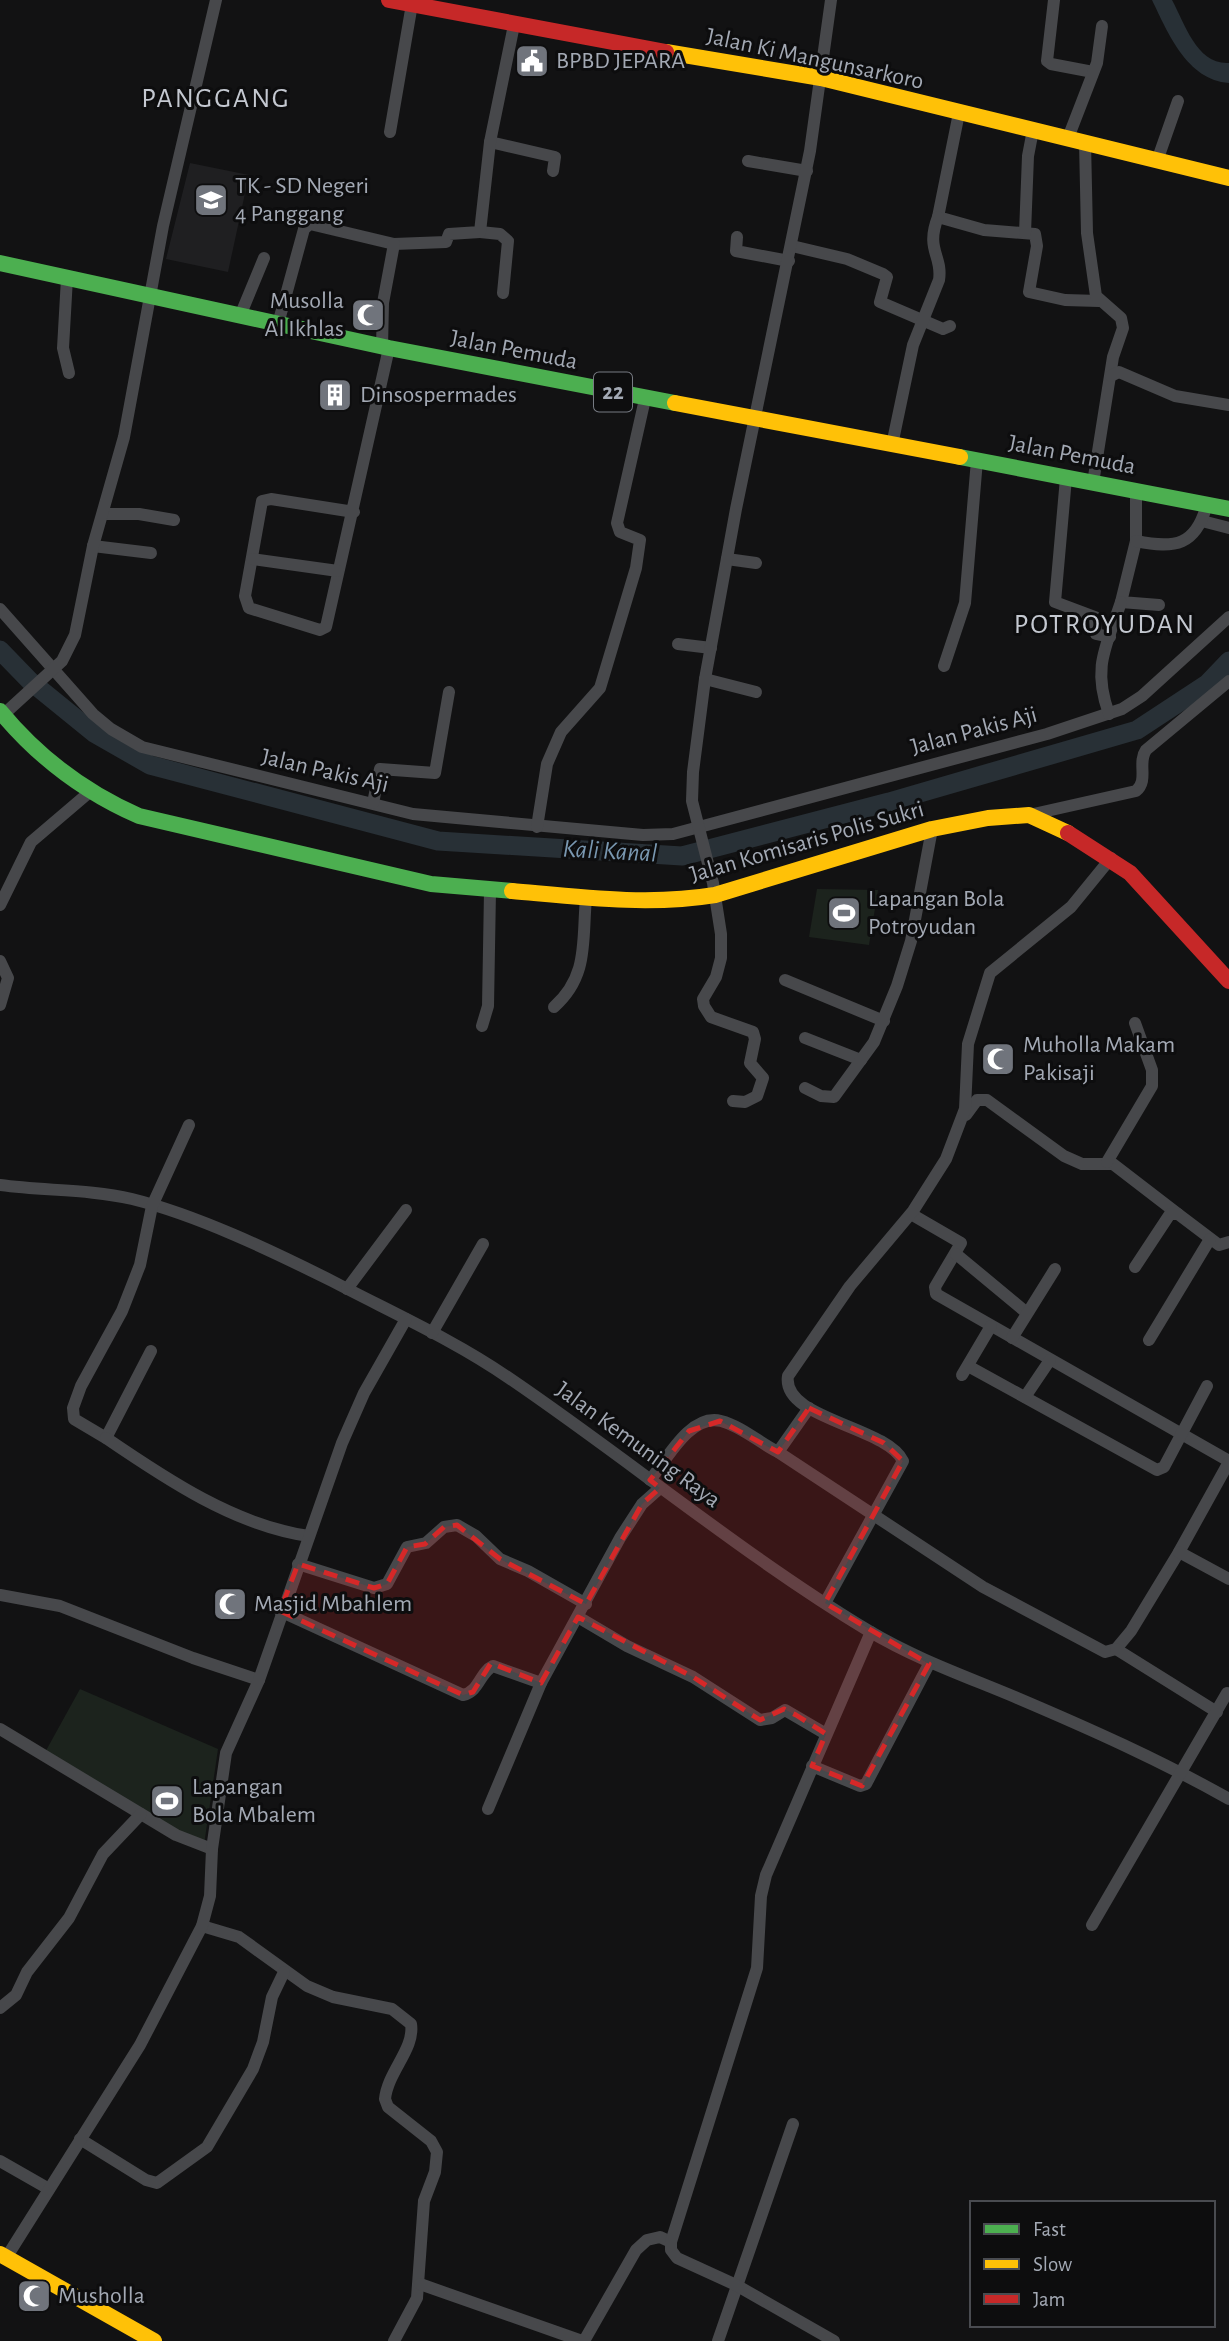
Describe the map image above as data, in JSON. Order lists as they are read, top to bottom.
{
  "streets": {
    "main road": [
      "Jalan Ki Mangunsarkoro",
      "Jalan Pemuda",
      "22",
      "Jalan Komisaris Polis Sukri"
    ],
    "street": ["Jalan Pakis Aji", "Jalan Kemuning Raya"]
  },
  "districts": ["PANGGANG", "POTROYUDAN"],
  "water": ["Kali Kanal"],
  "places": {
    "public building": ["BPBD JEPARA"],
    "school or university": ["TK - SD Negeri 4 Panggang"],
    "mosque": [
      "Musolla Al Ikhlas",
      "Muholla Makam Pakisaji",
      "Masjid Mbahlem",
      "Musholla"
    ],
    "building": ["Dinsospermades"],
    "sports": ["Lapangan Bola Potroyudan", "Lapangan Bola Mbalem"]
  },
  "legend": ["Fast", "Slow", "Jam"]
}
